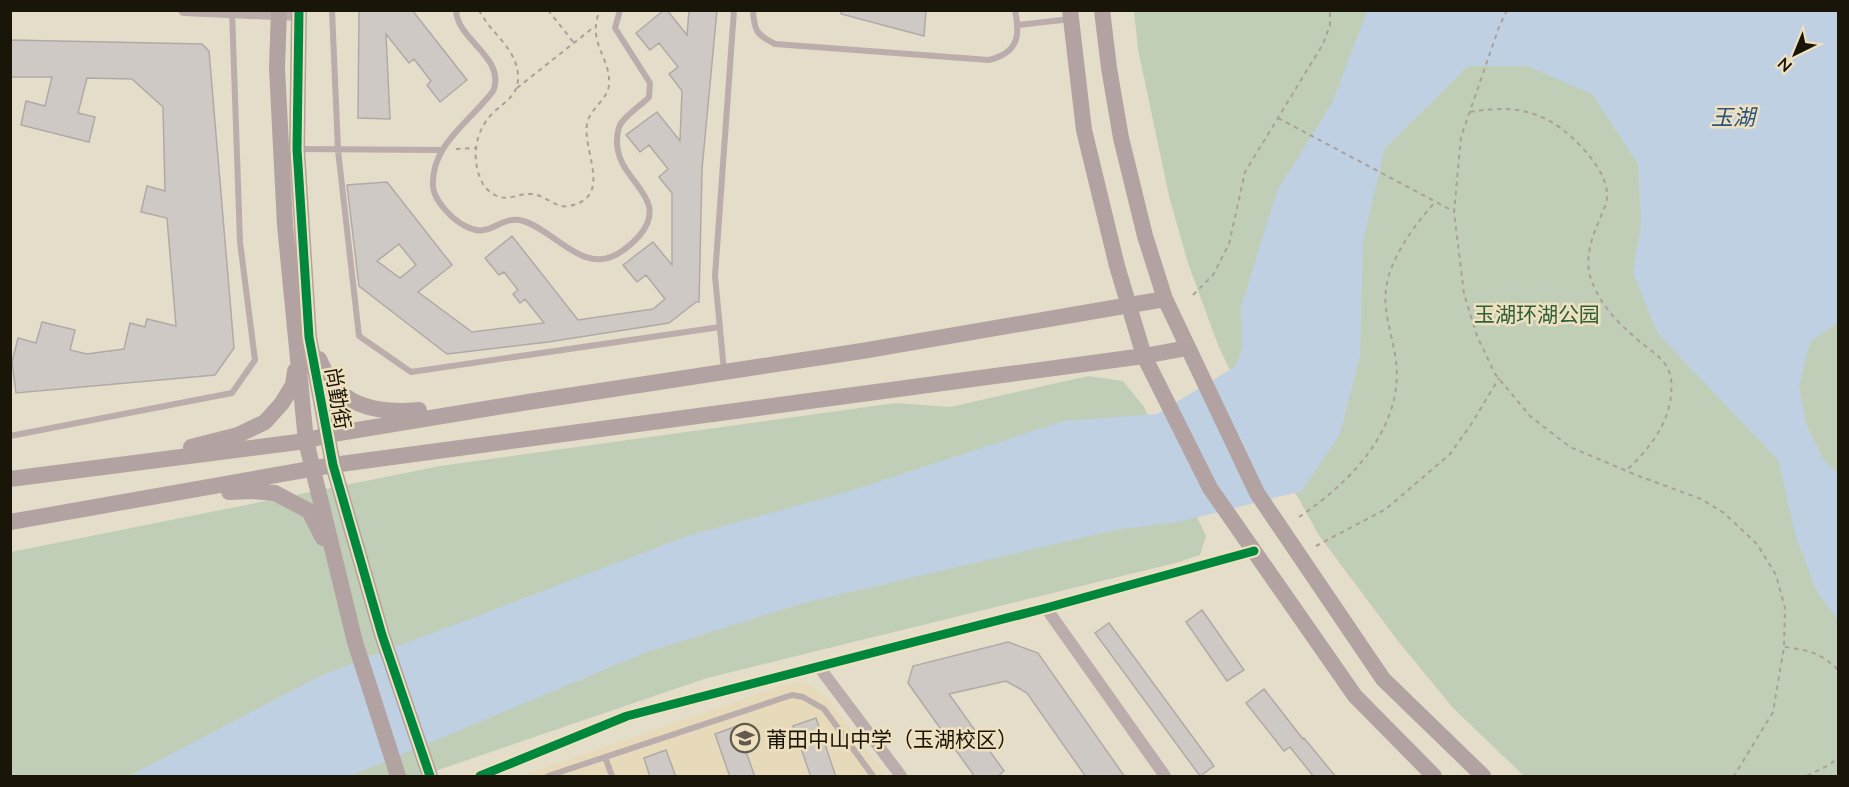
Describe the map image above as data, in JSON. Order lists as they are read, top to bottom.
{
  "streets": {
    "main road": ["尚勤街"]
  },
  "water": ["玉湖"],
  "parks": ["玉湖环湖公园"],
  "places": {
    "school or university": ["莆田中山中学（玉湖校区）"]
  },
  "north": "bottom left"
}
